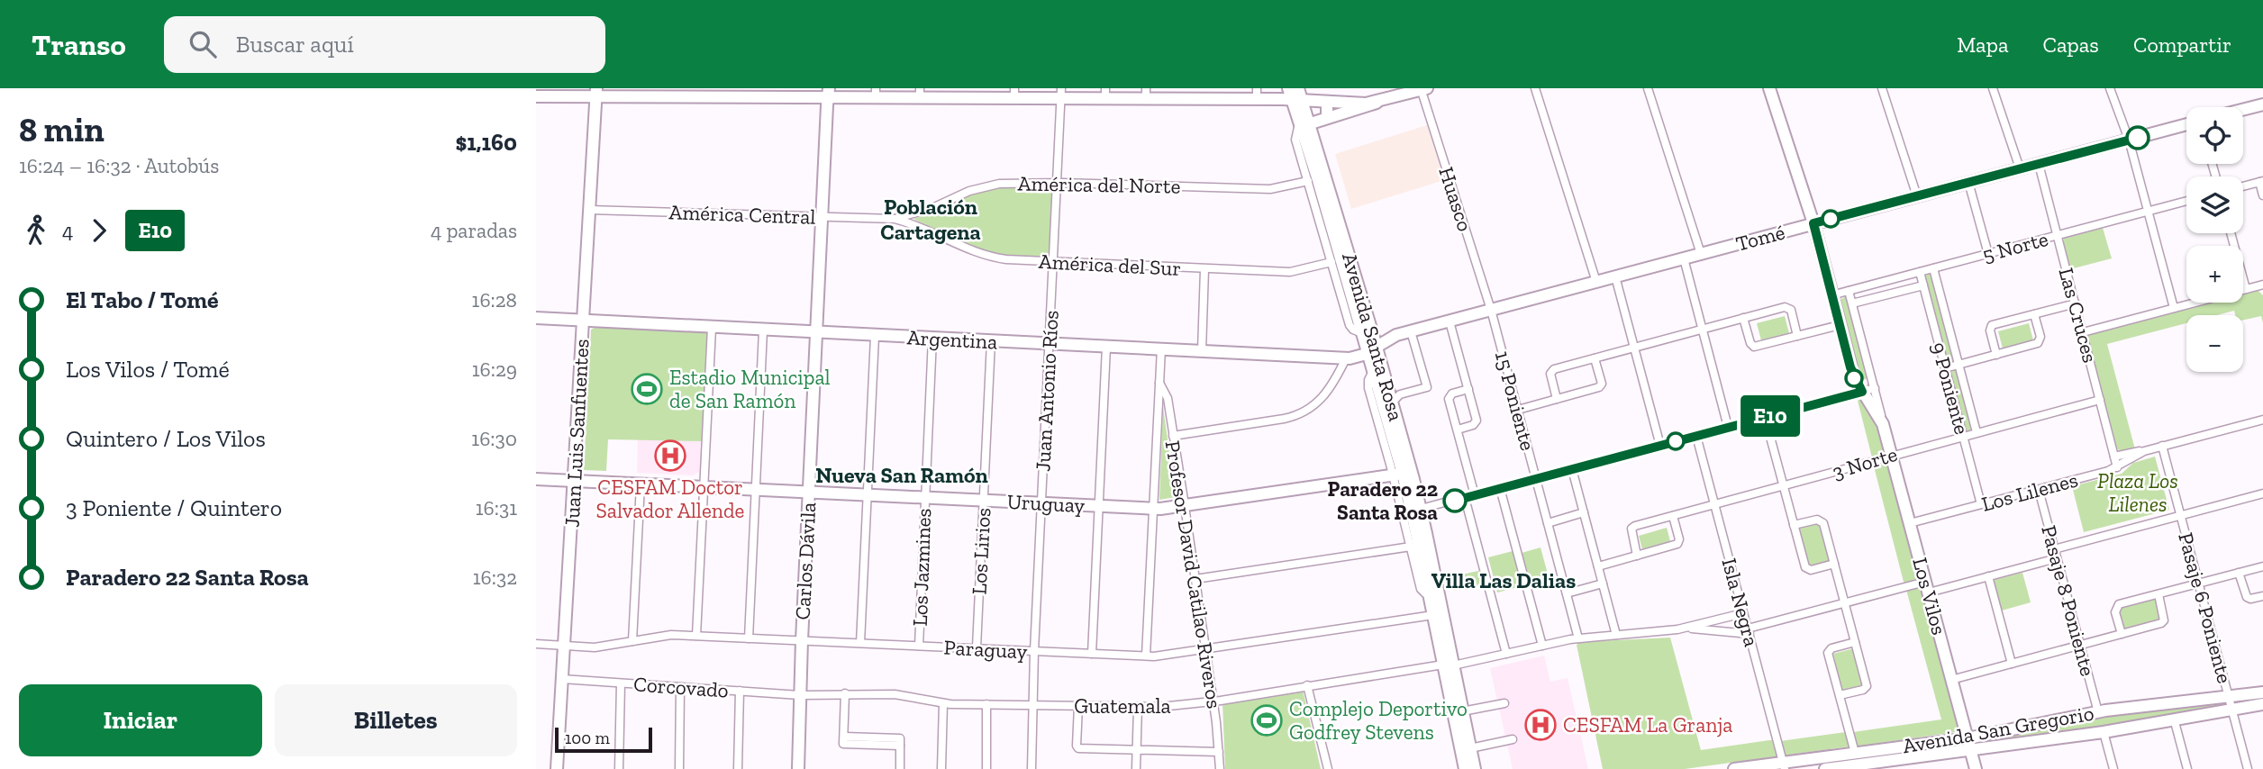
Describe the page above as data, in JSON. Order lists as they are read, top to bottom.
{
  "streets": {
    "street": [
      "América del Norte",
      "Huasco",
      "América Central",
      "Tomé",
      "5 Norte",
      "América del Sur",
      "Las Cruces",
      "Avenida Santa Rosa",
      "Argentina",
      "9 Poniente",
      "Juan Antonio Ríos",
      "15 Poniente",
      "Juan Luis Sanfuentes",
      "3 Norte",
      "Los Lilenes",
      "Uruguay",
      "Los Lirios",
      "Carlos Dávila",
      "Los Jazmines",
      "Profesor David Catilao Riveros",
      "Los Vilos",
      "Pasaje 8 Poniente",
      "Isla Negra",
      "Pasaje 6 Poniente",
      "Paraguay",
      "Corcovado",
      "Guatemala",
      "Avenida San Gregorio"
    ]
  },
  "crossings": [
    ["América del Norte", "América Central"],
    ["América del Norte", "América del Sur"],
    ["América del Norte", "Avenida Santa Rosa"],
    ["América del Norte", "Juan Antonio Ríos"],
    ["Huasco", "Tomé"],
    ["Huasco", "15 Poniente"],
    ["América Central", "América del Sur"],
    ["América Central", "Juan Luis Sanfuentes"],
    ["América Central", "Carlos Dávila"],
    ["Tomé", "Las Cruces"],
    ["Tomé", "Avenida Santa Rosa"],
    ["Tomé", "Argentina"],
    ["Tomé", "15 Poniente"],
    ["Tomé", "Los Vilos"],
    ["5 Norte", "Las Cruces"],
    ["5 Norte", "9 Poniente"],
    ["5 Norte", "Los Vilos"],
    ["América del Sur", "Avenida Santa Rosa"],
    ["América del Sur", "Juan Antonio Ríos"],
    ["Las Cruces", "3 Norte"],
    ["Las Cruces", "Los Lilenes"],
    ["Avenida Santa Rosa", "Argentina"],
    ["Avenida Santa Rosa", "Uruguay"],
    ["Avenida Santa Rosa", "Paraguay"],
    ["Avenida Santa Rosa", "Guatemala"],
    ["Argentina", "Juan Antonio Ríos"],
    ["Argentina", "Juan Luis Sanfuentes"],
    ["Argentina", "Los Lirios"],
    ["Argentina", "Carlos Dávila"],
    ["Argentina", "Los Jazmines"],
    ["Argentina", "Profesor David Catilao Riveros"],
    ["9 Poniente", "3 Norte"],
    ["9 Poniente", "Los Lilenes"],
    ["Juan Antonio Ríos", "Uruguay"],
    ["Juan Antonio Ríos", "Paraguay"],
    ["Juan Antonio Ríos", "Guatemala"],
    ["15 Poniente", "Guatemala"],
    ["Juan Luis Sanfuentes", "Uruguay"],
    ["Juan Luis Sanfuentes", "Paraguay"],
    ["Juan Luis Sanfuentes", "Corcovado"],
    ["3 Norte", "Los Vilos"],
    ["3 Norte", "Isla Negra"],
    ["Los Lilenes", "Los Vilos"],
    ["Los Lilenes", "Pasaje 8 Poniente"],
    ["Los Lilenes", "Pasaje 6 Poniente"],
    ["Uruguay", "Los Lirios"],
    ["Uruguay", "Carlos Dávila"],
    ["Uruguay", "Los Jazmines"],
    ["Uruguay", "Profesor David Catilao Riveros"],
    ["Los Lirios", "Paraguay"],
    ["Carlos Dávila", "Paraguay"],
    ["Carlos Dávila", "Corcovado"],
    ["Carlos Dávila", "Guatemala"],
    ["Los Jazmines", "Paraguay"],
    ["Profesor David Catilao Riveros", "Paraguay"],
    ["Profesor David Catilao Riveros", "Guatemala"],
    ["Los Vilos", "Avenida San Gregorio"],
    ["Pasaje 8 Poniente", "Avenida San Gregorio"],
    ["Isla Negra", "Avenida San Gregorio"],
    ["Pasaje 6 Poniente", "Avenida San Gregorio"],
    ["Corcovado", "Guatemala"]
  ],
  "districts": ["Población Cartagena", "Nueva San Ramón", "Villa Las Dalias"],
  "parks": ["Plaza Los Lilenes"],
  "places": {
    "sports": ["Estadio Municipal de San Ramón", "Complejo Deportivo Godfrey Stevens"],
    "hospital": ["CESFAM Doctor Salvador Allende", "CESFAM La Granja"],
    "other": ["Paradero 22 Santa Rosa"]
  },
  "lines": ["bus line E10"],
  "scale_bar": "100 m",
  "page": {
    "header": "Transo",
    "search": "Buscar aquí",
    "nav": ["Mapa", "Capas", "Compartir"],
    "heading": ["8 min", "16:24 – 16:32 · Autobús", "$1,160"],
    "on_map": "E10",
    "map_buttons": ["+", "−"],
    "legs": ["4", "E10", "4 paradas"],
    "list": [
      {
        "name": "El Tabo / Tomé",
        "value": "16:28"
      },
      {
        "name": "Los Vilos / Tomé",
        "value": "16:29"
      },
      {
        "name": "Quintero / Los Vilos",
        "value": "16:30"
      },
      {
        "name": "3 Poniente / Quintero",
        "value": "16:31"
      },
      {
        "name": "Paradero 22 Santa Rosa",
        "value": "16:32"
      }
    ],
    "buttons": ["Iniciar", "Billetes"],
    "scale": "100 m"
  }
}
